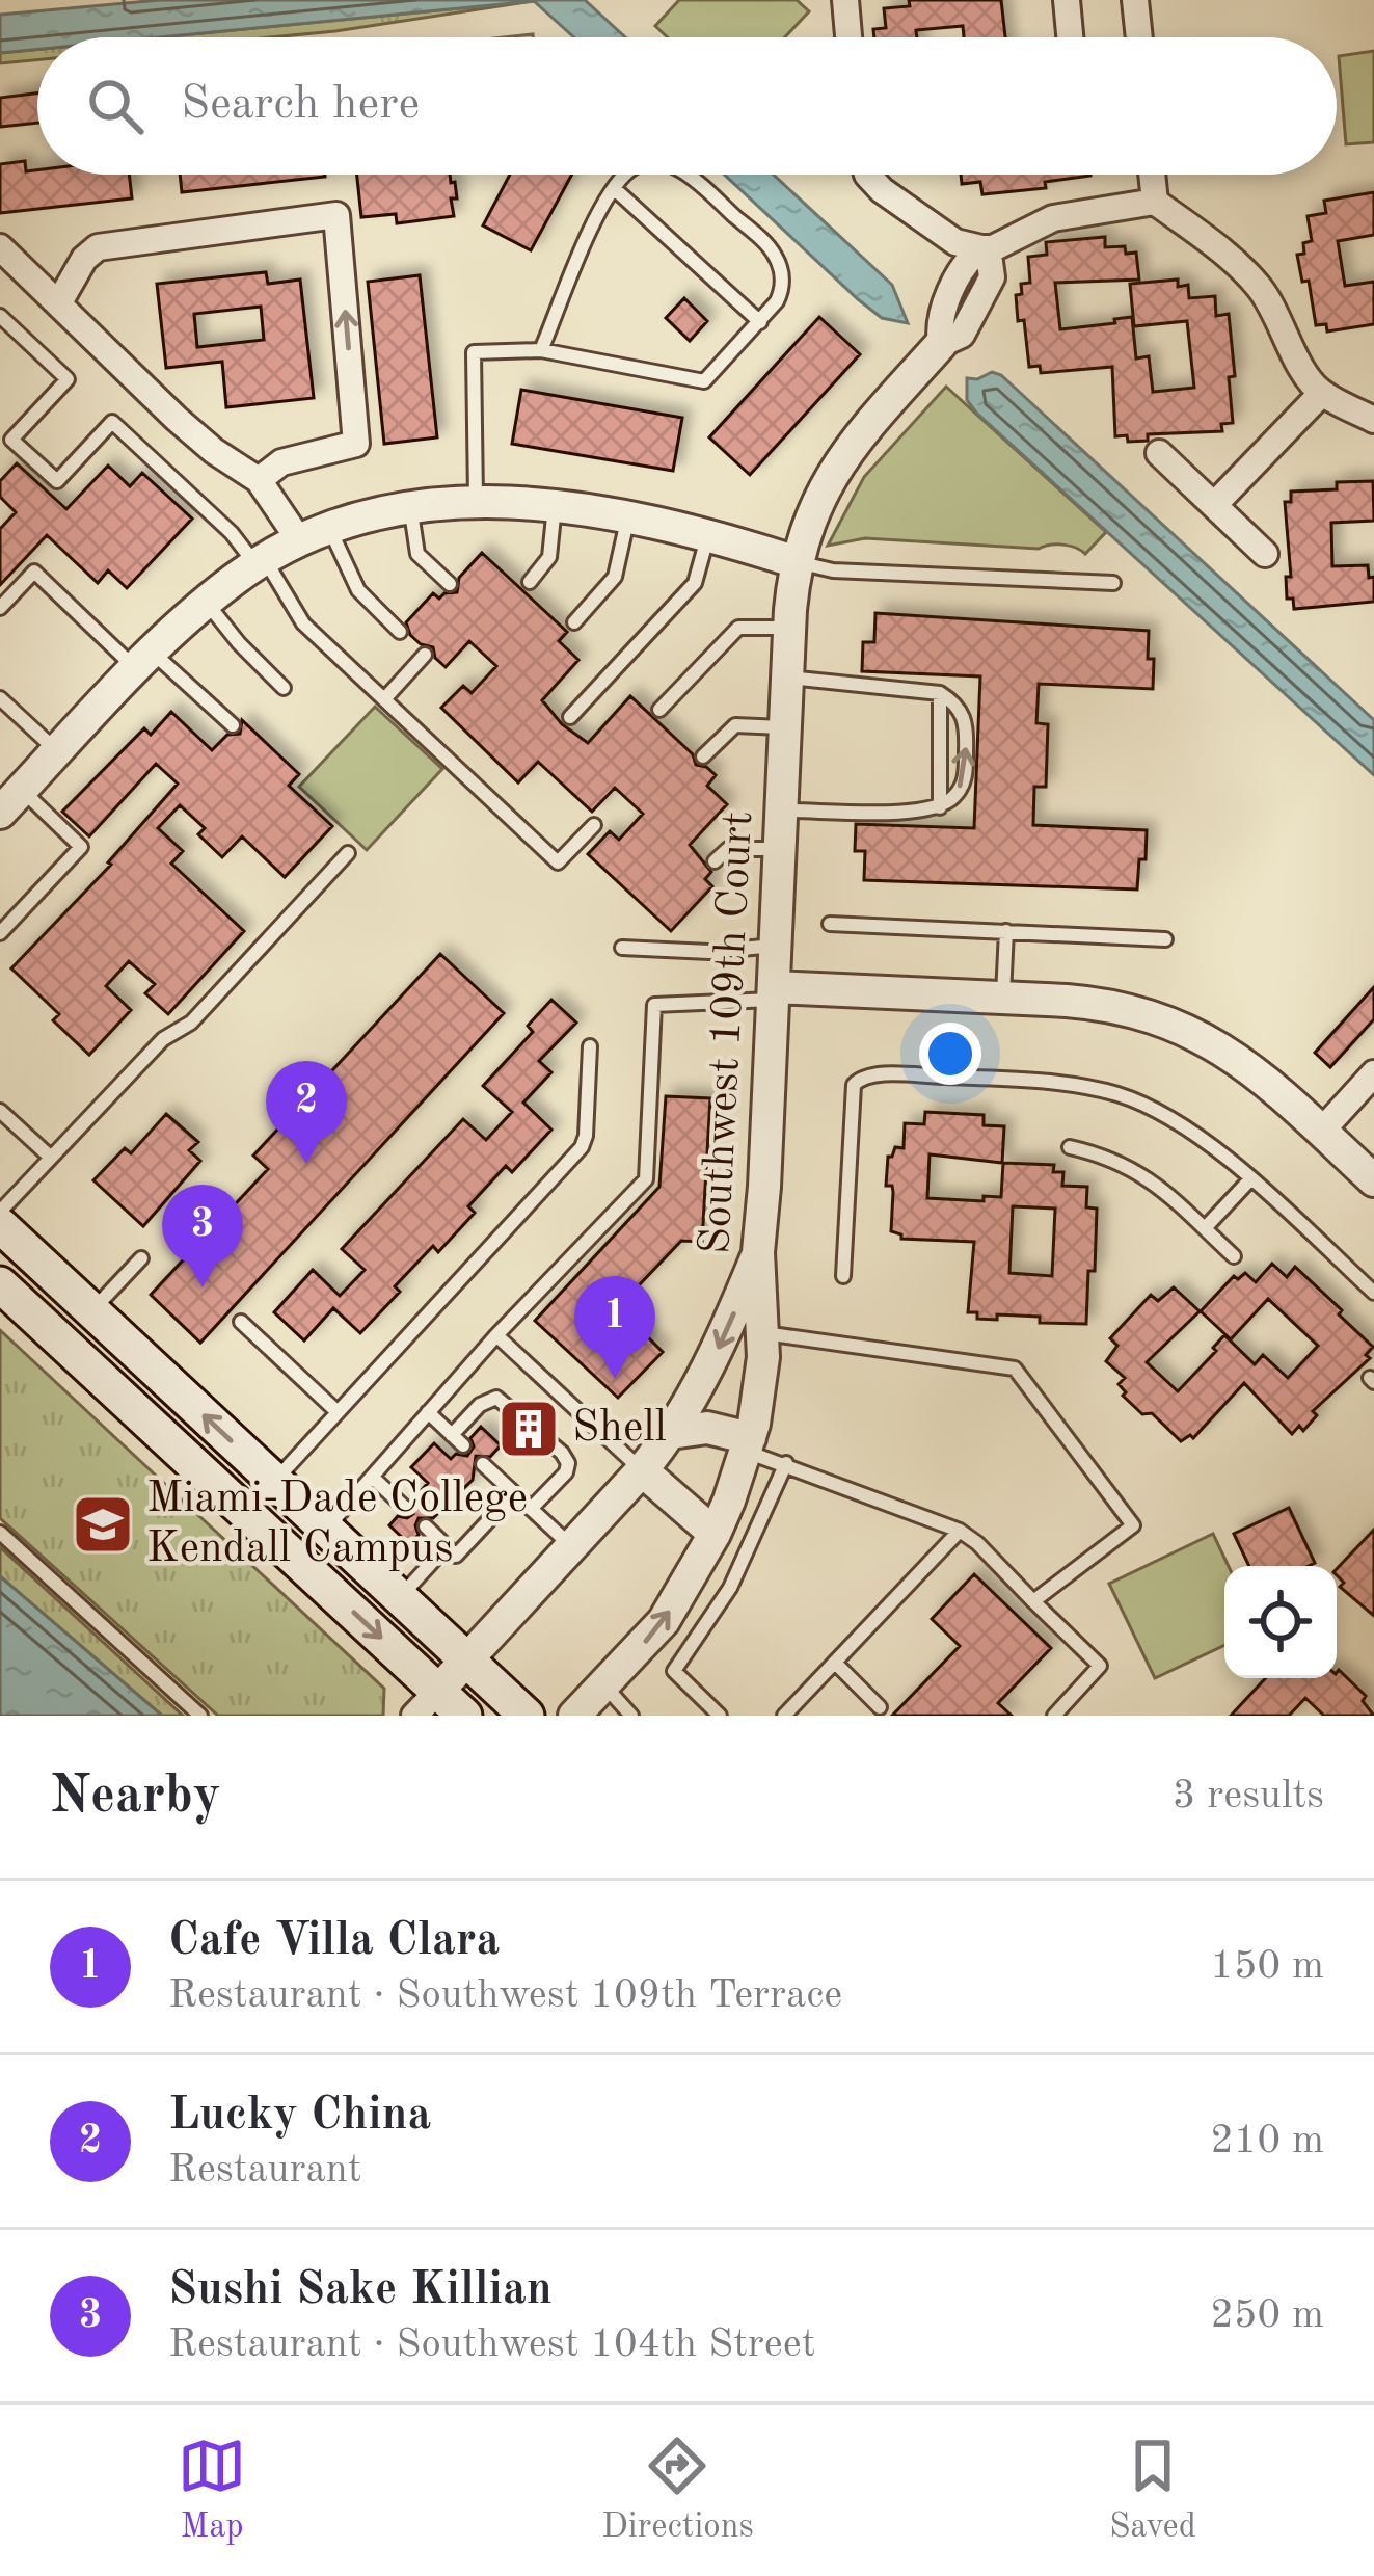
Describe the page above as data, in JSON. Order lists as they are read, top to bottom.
{
  "streets": {
    "street": ["Southwest 109th Court"]
  },
  "places": {
    "building": ["Shell"],
    "school or university": ["Miami-Dade College Kendall Campus"]
  },
  "page": {
    "search": "Search here",
    "pins": ["2", "3", "1"],
    "heading": ["Nearby", "3 results"],
    "list": [
      {
        "mark": "1",
        "name": "Cafe Villa Clara",
        "note": "Restaurant · Southwest 109th Terrace",
        "value": "150 m"
      },
      {
        "mark": "2",
        "name": "Lucky China",
        "note": "Restaurant",
        "value": "210 m"
      },
      {
        "mark": "3",
        "name": "Sushi Sake Killian",
        "note": "Restaurant · Southwest 104th Street",
        "value": "250 m"
      }
    ],
    "nav": ["Map", "Directions", "Saved"]
  }
}
